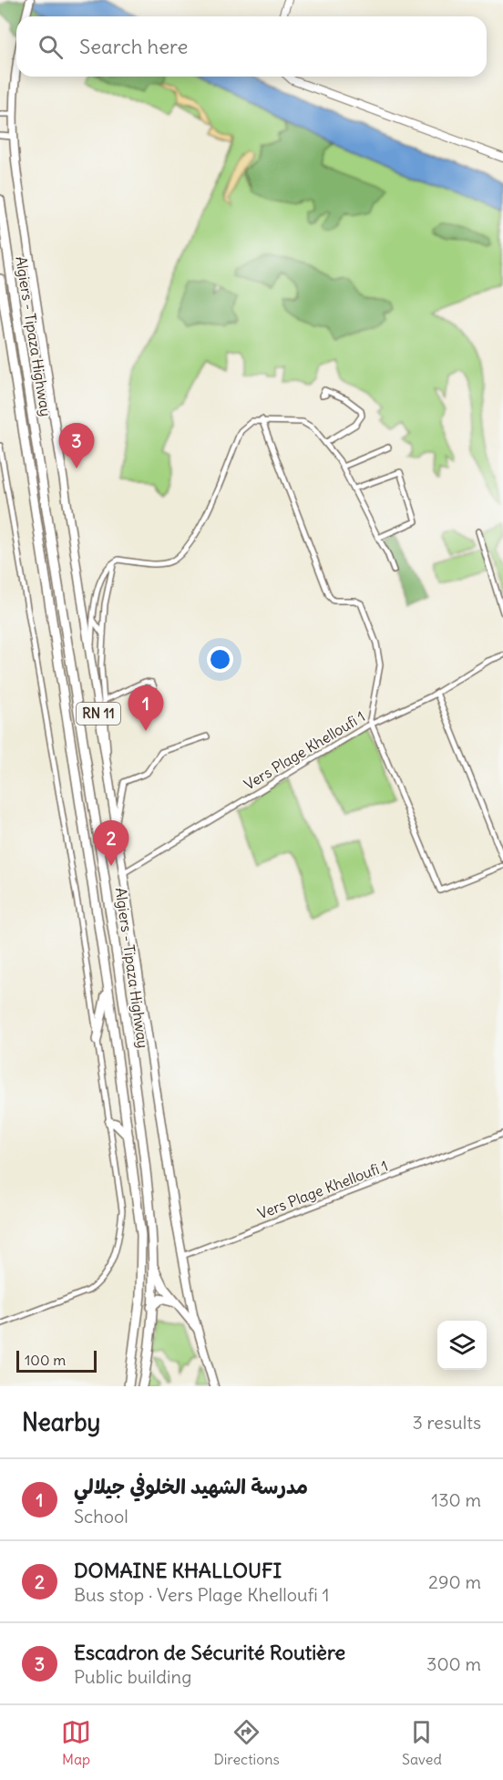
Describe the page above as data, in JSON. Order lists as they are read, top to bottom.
{
  "streets": {
    "highway": ["Algiers - Tipaza Highway"],
    "main road": ["RN 11"],
    "street": ["Vers Plage Khelloufi 1"]
  },
  "crossings": [
    ["RN 11", "Vers Plage Khelloufi 1"]
  ],
  "scale_bar": "100 m",
  "page": {
    "search": "Search here",
    "pins": ["3", "1", "2"],
    "scale": "100 m",
    "heading": ["Nearby", "3 results"],
    "list": [
      {
        "mark": "1",
        "name": "مدرسة الشهيد الخلوفي جيلالي",
        "note": "School",
        "value": "130 m"
      },
      {
        "mark": "2",
        "name": "DOMAINE KHALLOUFI",
        "note": "Bus stop · Vers Plage Khelloufi 1",
        "value": "290 m"
      },
      {
        "mark": "3",
        "name": "Escadron de Sécurité Routière",
        "note": "Public building",
        "value": "300 m"
      }
    ],
    "nav": ["Map", "Directions", "Saved"]
  }
}
